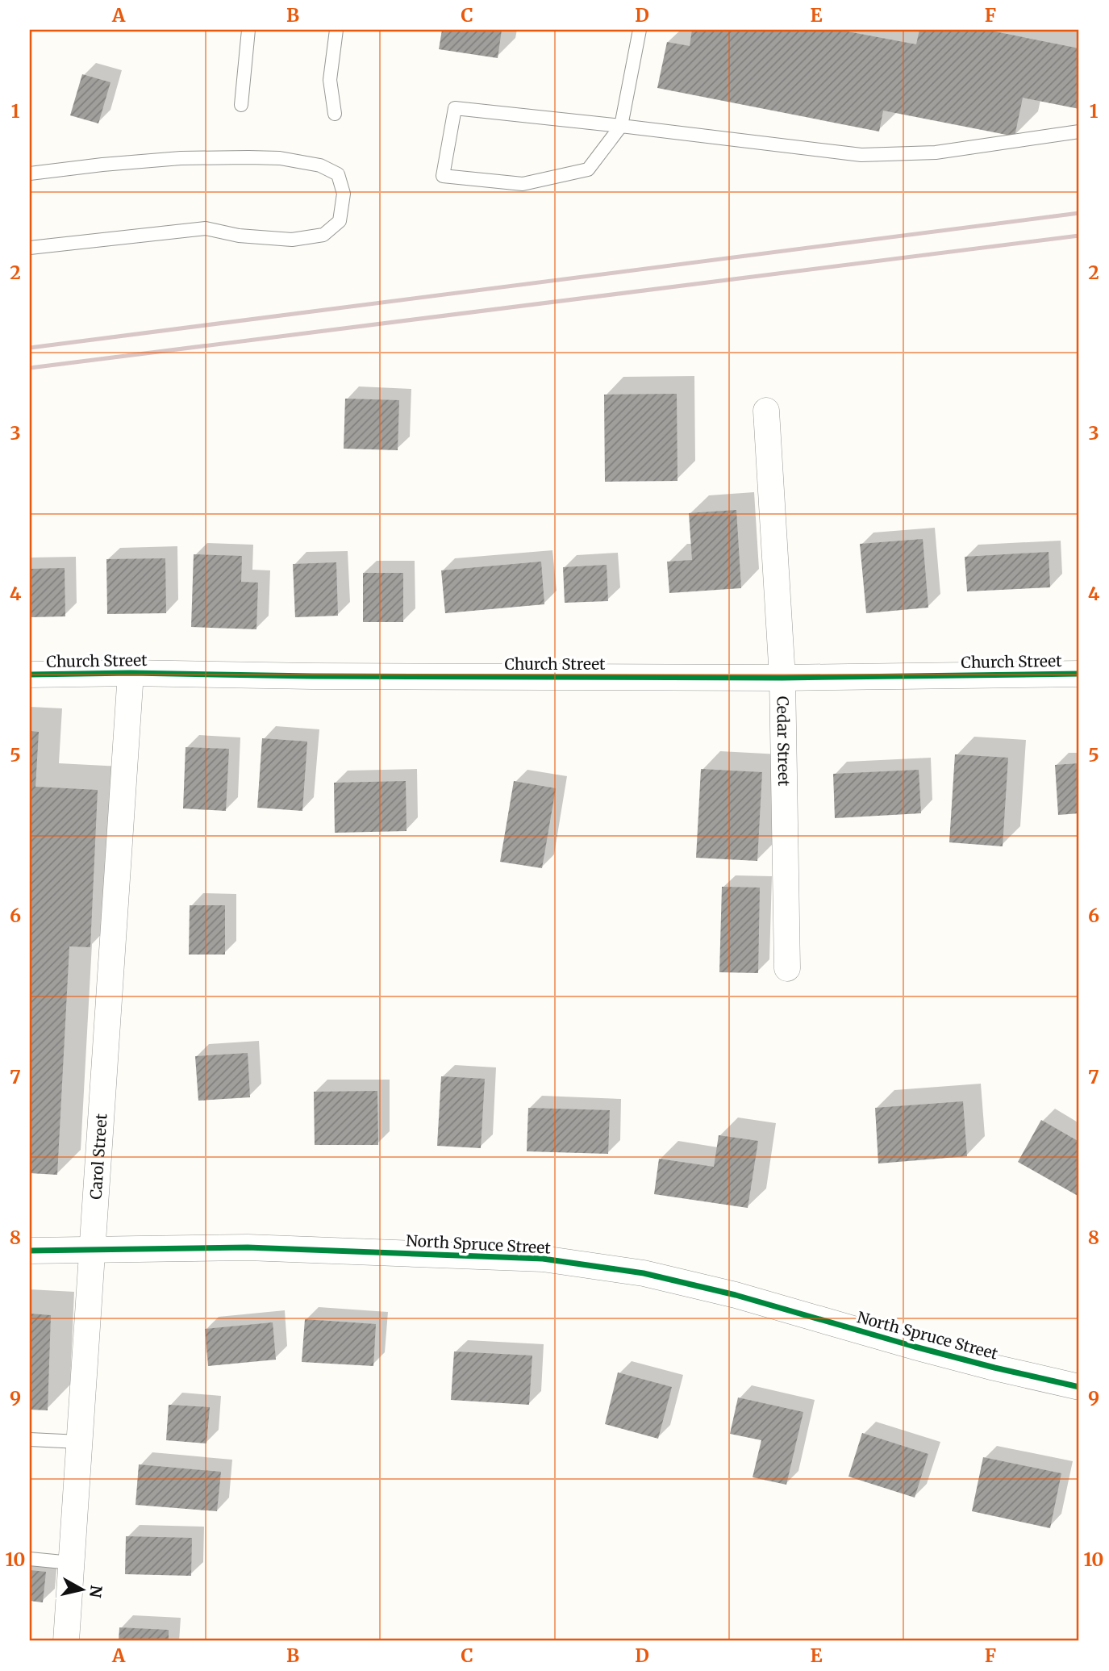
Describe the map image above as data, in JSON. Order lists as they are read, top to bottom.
{
  "streets": {
    "street": [
      "Church Street",
      "Cedar Street",
      "Carol Street",
      "North Spruce Street"
    ]
  },
  "crossings": [
    ["Church Street", "Cedar Street"],
    ["Church Street", "Carol Street"],
    ["Carol Street", "North Spruce Street"]
  ],
  "north": "right",
  "grid": {
    "columns": [
      "A",
      "B",
      "C",
      "D",
      "E",
      "F"
    ],
    "rows": [
      "1",
      "2",
      "3",
      "4",
      "5",
      "6",
      "7",
      "8",
      "9",
      "10"
    ]
  }
}
